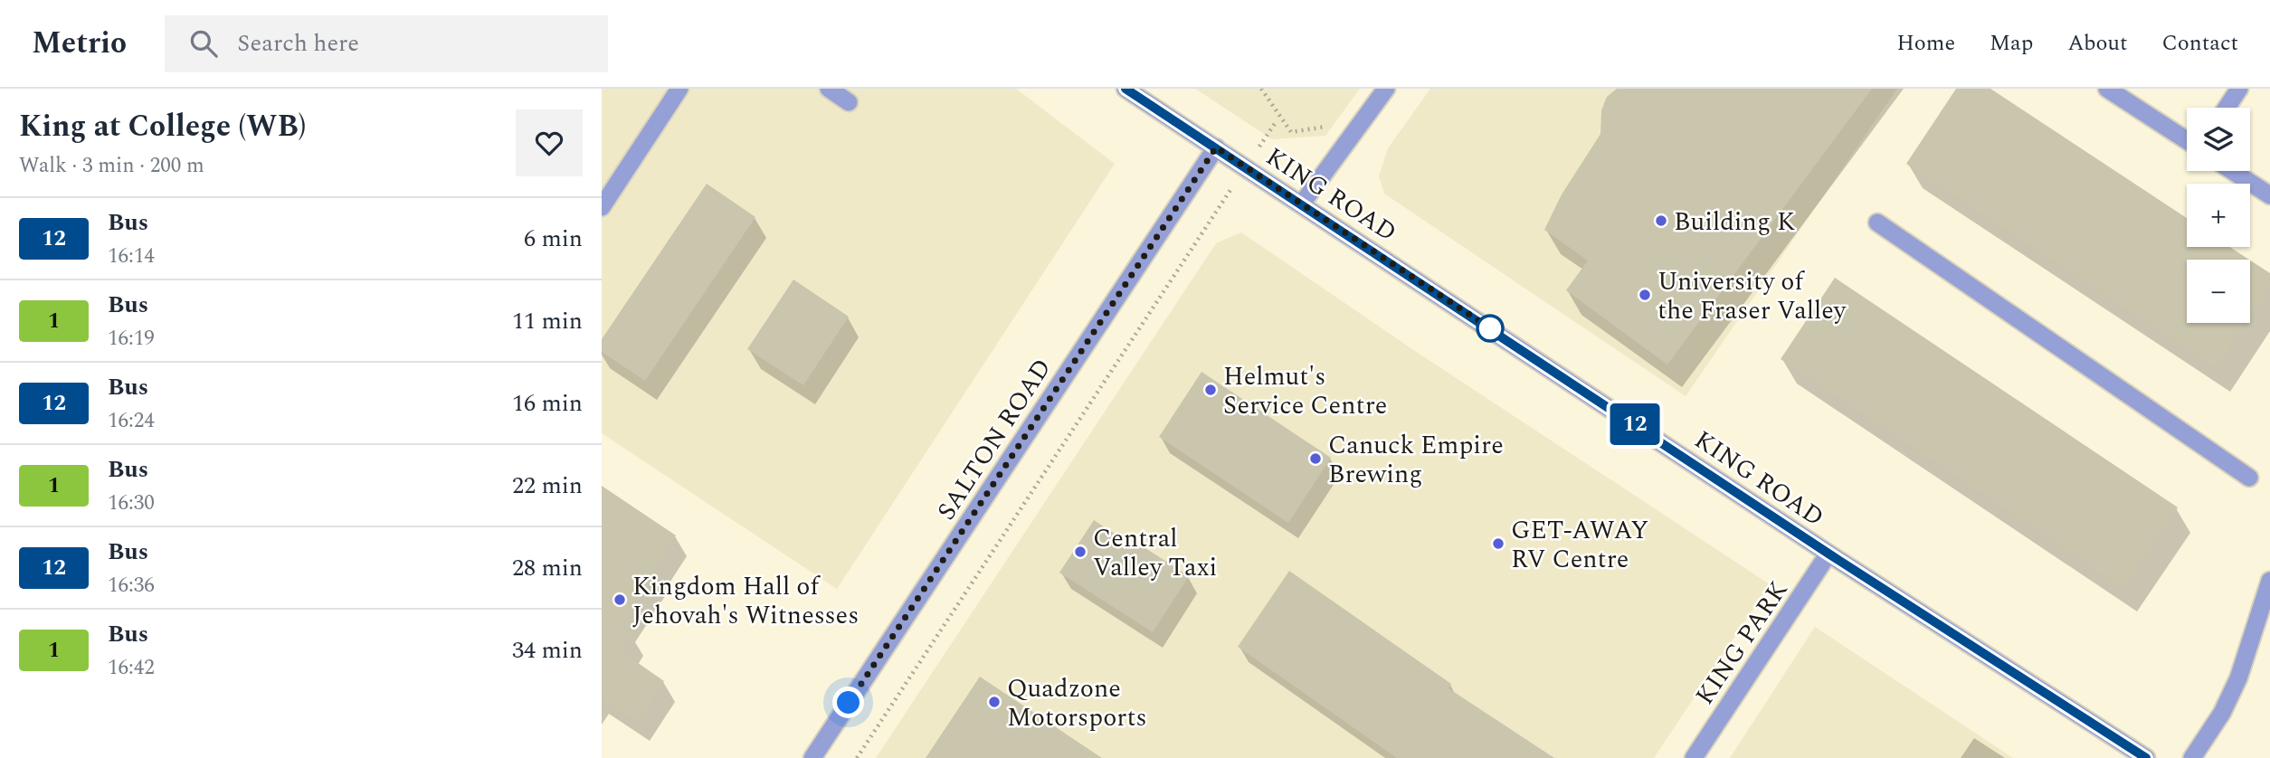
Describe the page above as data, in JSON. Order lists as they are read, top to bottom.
{
  "streets": {
    "street": ["KING ROAD", "SALTON ROAD", "KING PARK"]
  },
  "crossings": [
    ["KING ROAD", "SALTON ROAD"],
    ["KING ROAD", "KING PARK"]
  ],
  "places": [
    "Building K",
    "University of the Fraser Valley",
    "Helmut's Service Centre",
    "Canuck Empire Brewing",
    "GET-AWAY RV Centre",
    "Central Valley Taxi",
    "Kingdom Hall of Jehovah's Witnesses",
    "Quadzone Motorsports"
  ],
  "lines": ["bus line 12"],
  "page": {
    "header": "Metrio",
    "search": "Search here",
    "nav": [
      "Home",
      "Map",
      "About",
      "Contact"
    ],
    "heading": ["King at College (WB)", "Walk · 3 min · 200 m"],
    "on_map": "12",
    "map_buttons": ["+", "−"],
    "list": [
      {
        "mark": "12",
        "name": "Bus",
        "note": "16:14",
        "value": "6 min"
      },
      {
        "mark": "1",
        "name": "Bus",
        "note": "16:19",
        "value": "11 min"
      },
      {
        "mark": "12",
        "name": "Bus",
        "note": "16:24",
        "value": "16 min"
      },
      {
        "mark": "1",
        "name": "Bus",
        "note": "16:30",
        "value": "22 min"
      },
      {
        "mark": "12",
        "name": "Bus",
        "note": "16:36",
        "value": "28 min"
      },
      {
        "mark": "1",
        "name": "Bus",
        "note": "16:42",
        "value": "34 min"
      }
    ]
  }
}
